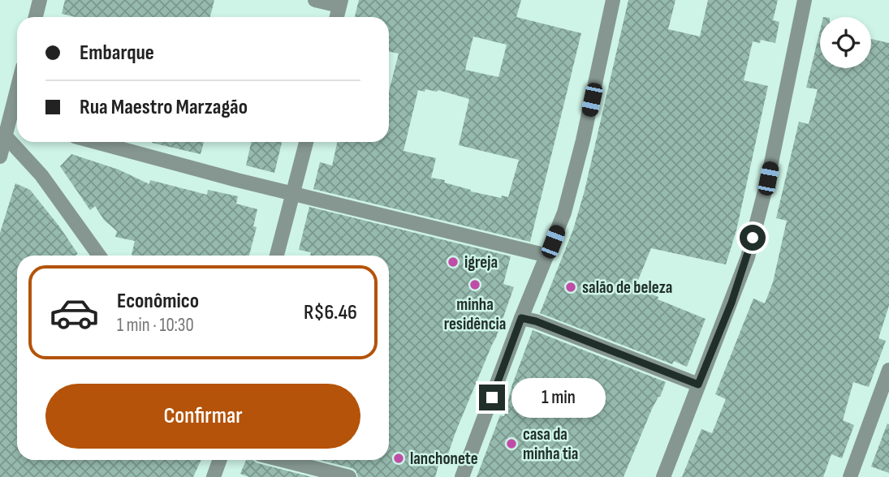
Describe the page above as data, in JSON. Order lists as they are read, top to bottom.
{
  "places": [
    "igreja",
    "minha residência",
    "salão de beleza",
    "casa da minha tia",
    "lanchonete"
  ],
  "page": {
    "banner": ["Embarque", "Rua Maestro Marzagão"],
    "list": [
      {
        "name": "Econômico",
        "note": "1 min · 10:30",
        "value": "R$6.46"
      }
    ],
    "buttons": "Confirmar",
    "bubble": "1 min"
  }
}
